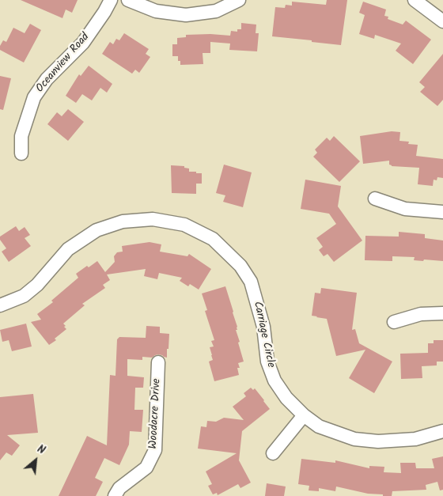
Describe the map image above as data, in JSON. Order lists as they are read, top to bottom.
{
  "streets": {
    "street": ["Oceanview Road", "Carriage Circle", "Woodacre Drive"]
  },
  "north": "top right"
}
